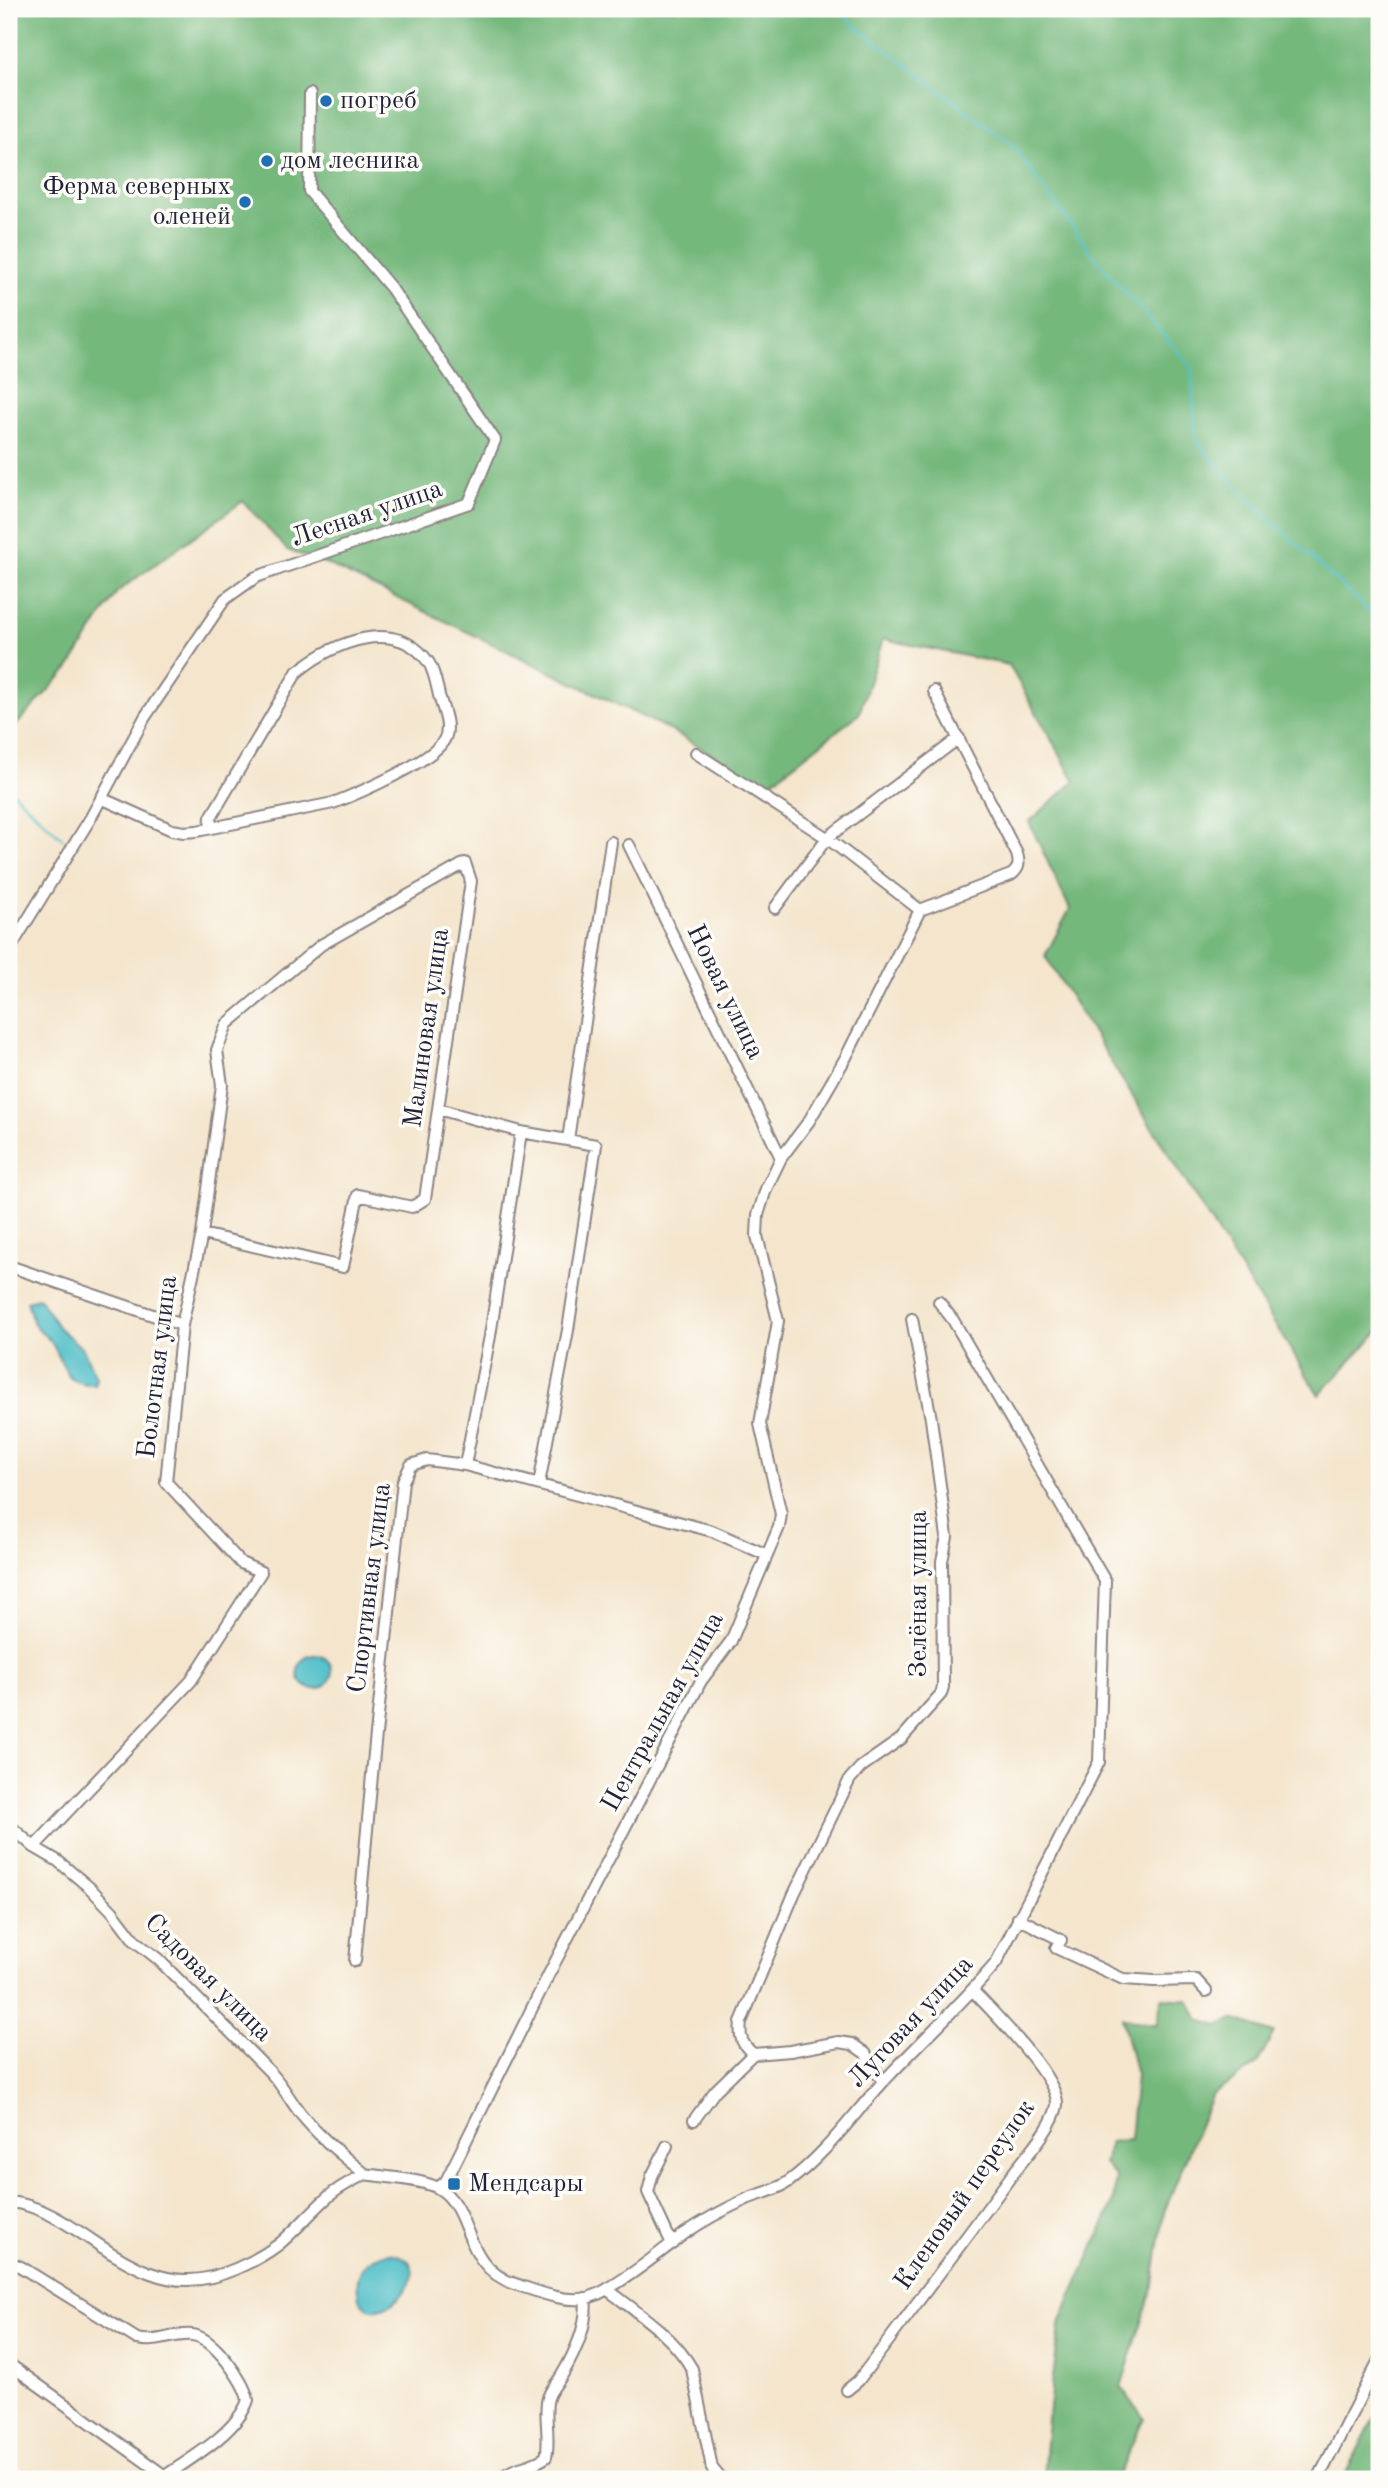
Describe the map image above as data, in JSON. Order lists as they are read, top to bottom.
{
  "streets": {
    "street": [
      "Лесная улица",
      "Новая улица",
      "Малиновая улица",
      "Болотная улица",
      "Спортивная улица",
      "Зелёная улица",
      "Центральная улица",
      "Садовая улица",
      "Луговая улица",
      "Кленовый переулок"
    ]
  },
  "crossings": [
    ["Новая улица", "Центральная улица"],
    ["Малиновая улица", "Болотная улица"],
    ["Болотная улица", "Садовая улица"],
    ["Спортивная улица", "Центральная улица"],
    ["Луговая улица", "Кленовый переулок"]
  ],
  "places": {
    "other": ["погреб", "дом лесника", "Ферма северных оленей"],
    "transit": ["Мендсары"]
  }
}
